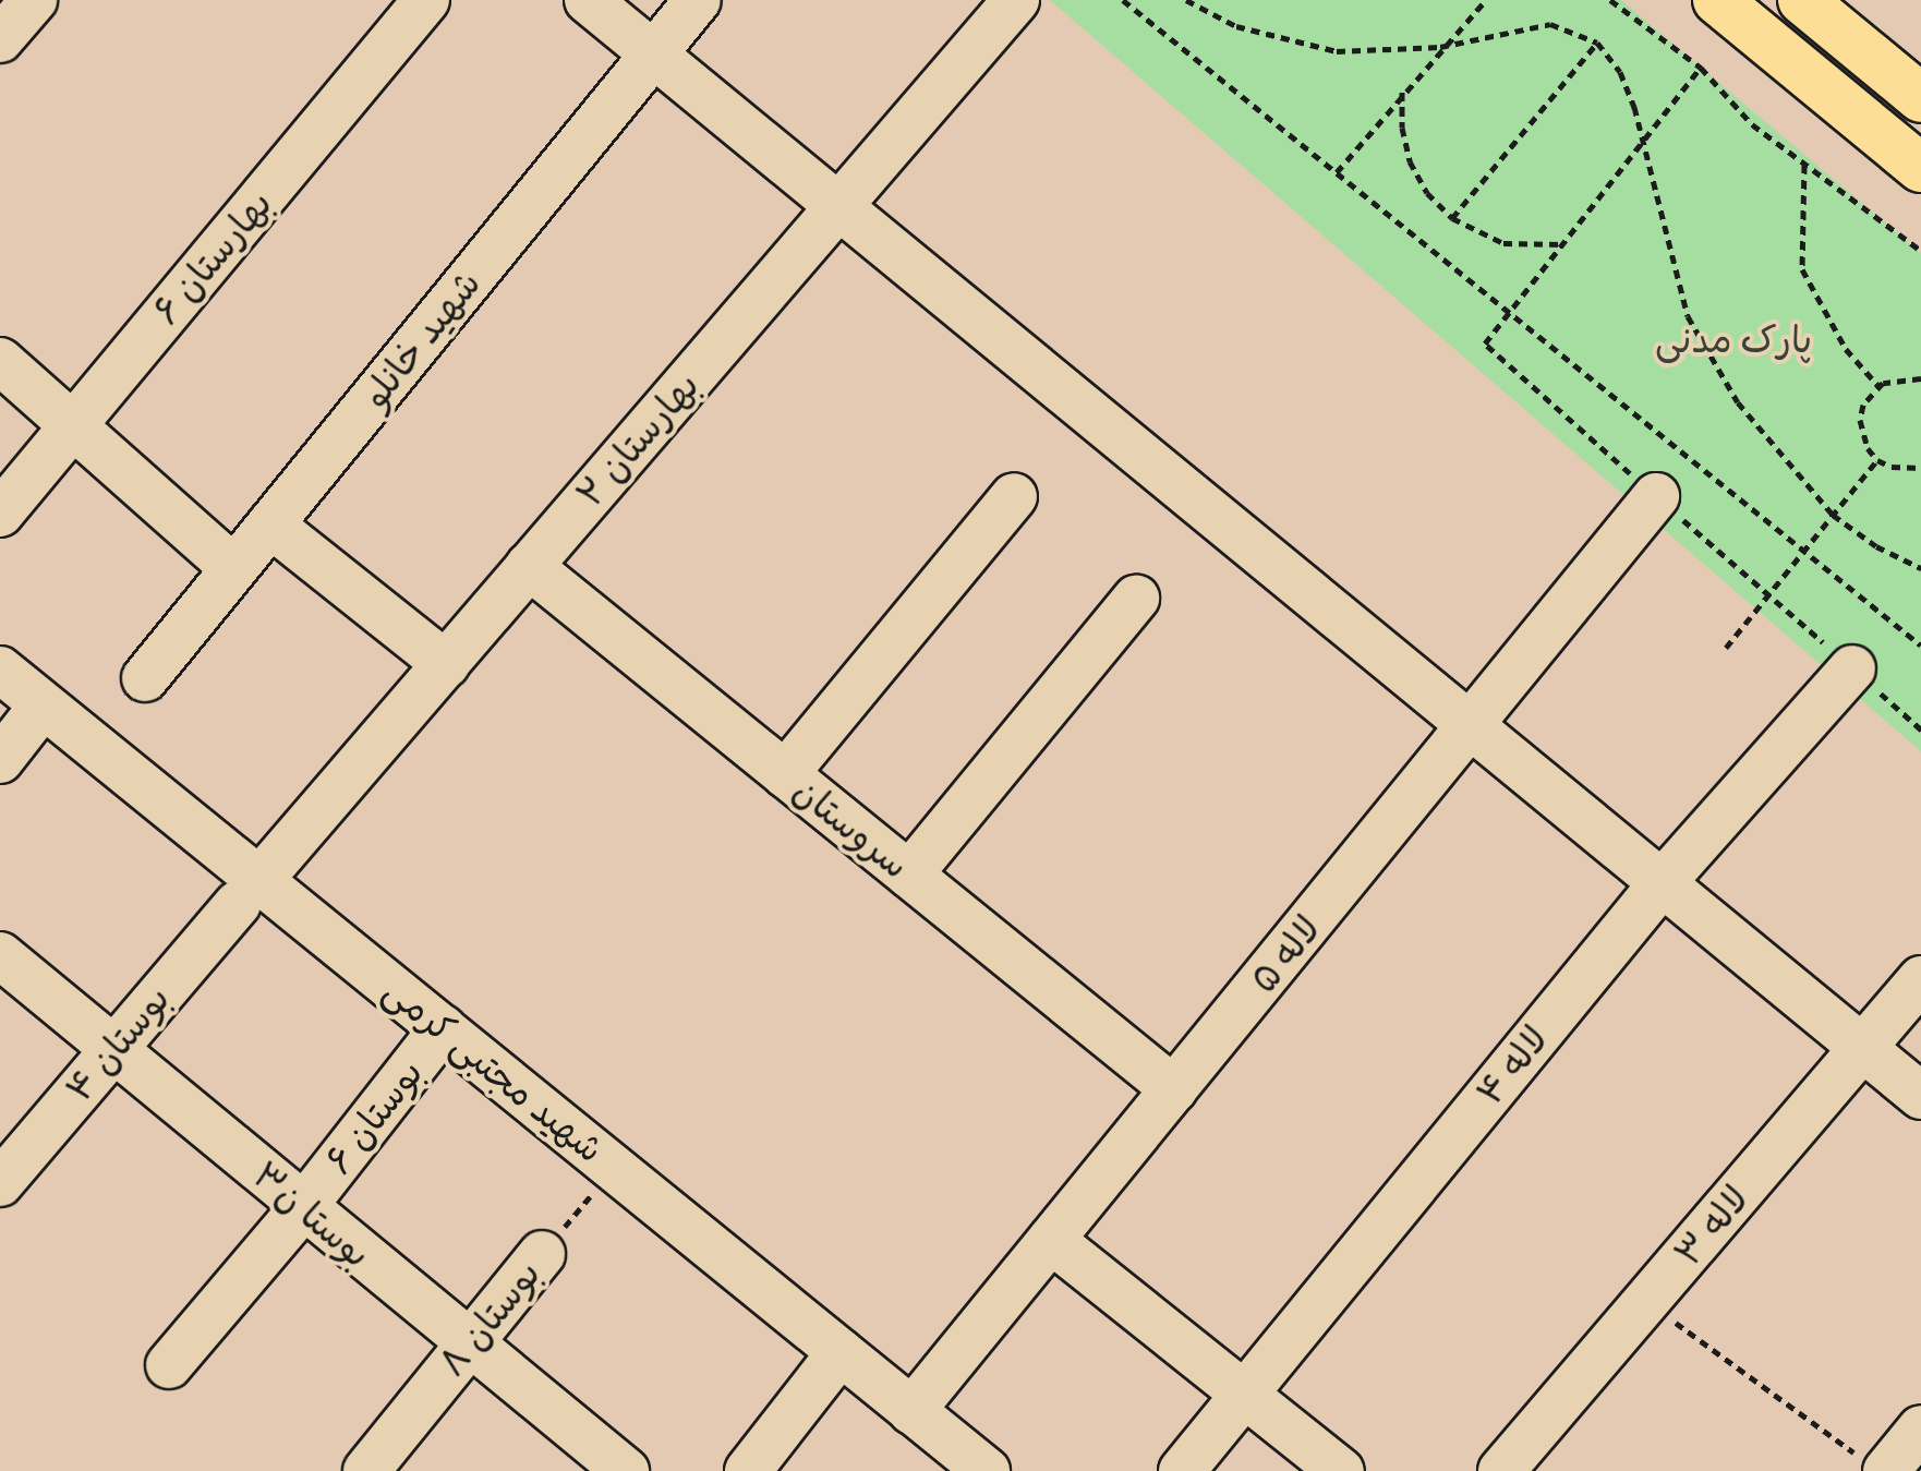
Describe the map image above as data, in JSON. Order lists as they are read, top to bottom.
{
  "streets": {
    "street": [
      "بهارستان ۶",
      "شهید خانلو",
      "بهارستان ۲",
      "سروستان",
      "لاله ۵",
      "بوستان ۴",
      "لاله ۴",
      "شهید مجتبی کرمی",
      "بوستان ۶",
      "بوستا ن۳",
      "لاله ۳",
      "بوستان ۸"
    ]
  },
  "crossings": [
    ["بهارستان ۲", "سروستان"],
    ["بهارستان ۲", "بوستان ۴"],
    ["بهارستان ۲", "شهید مجتبی کرمی"],
    ["سروستان", "لاله ۵"],
    ["لاله ۵", "شهید مجتبی کرمی"],
    ["بوستان ۴", "شهید مجتبی کرمی"],
    ["بوستان ۴", "بوستا ن۳"],
    ["شهید مجتبی کرمی", "بوستان ۶"],
    ["شهید مجتبی کرمی", "بوستان ۸"],
    ["بوستان ۶", "بوستا ن۳"],
    ["بوستا ن۳", "بوستان ۸"]
  ],
  "parks": ["پارک مدنی"]
}
